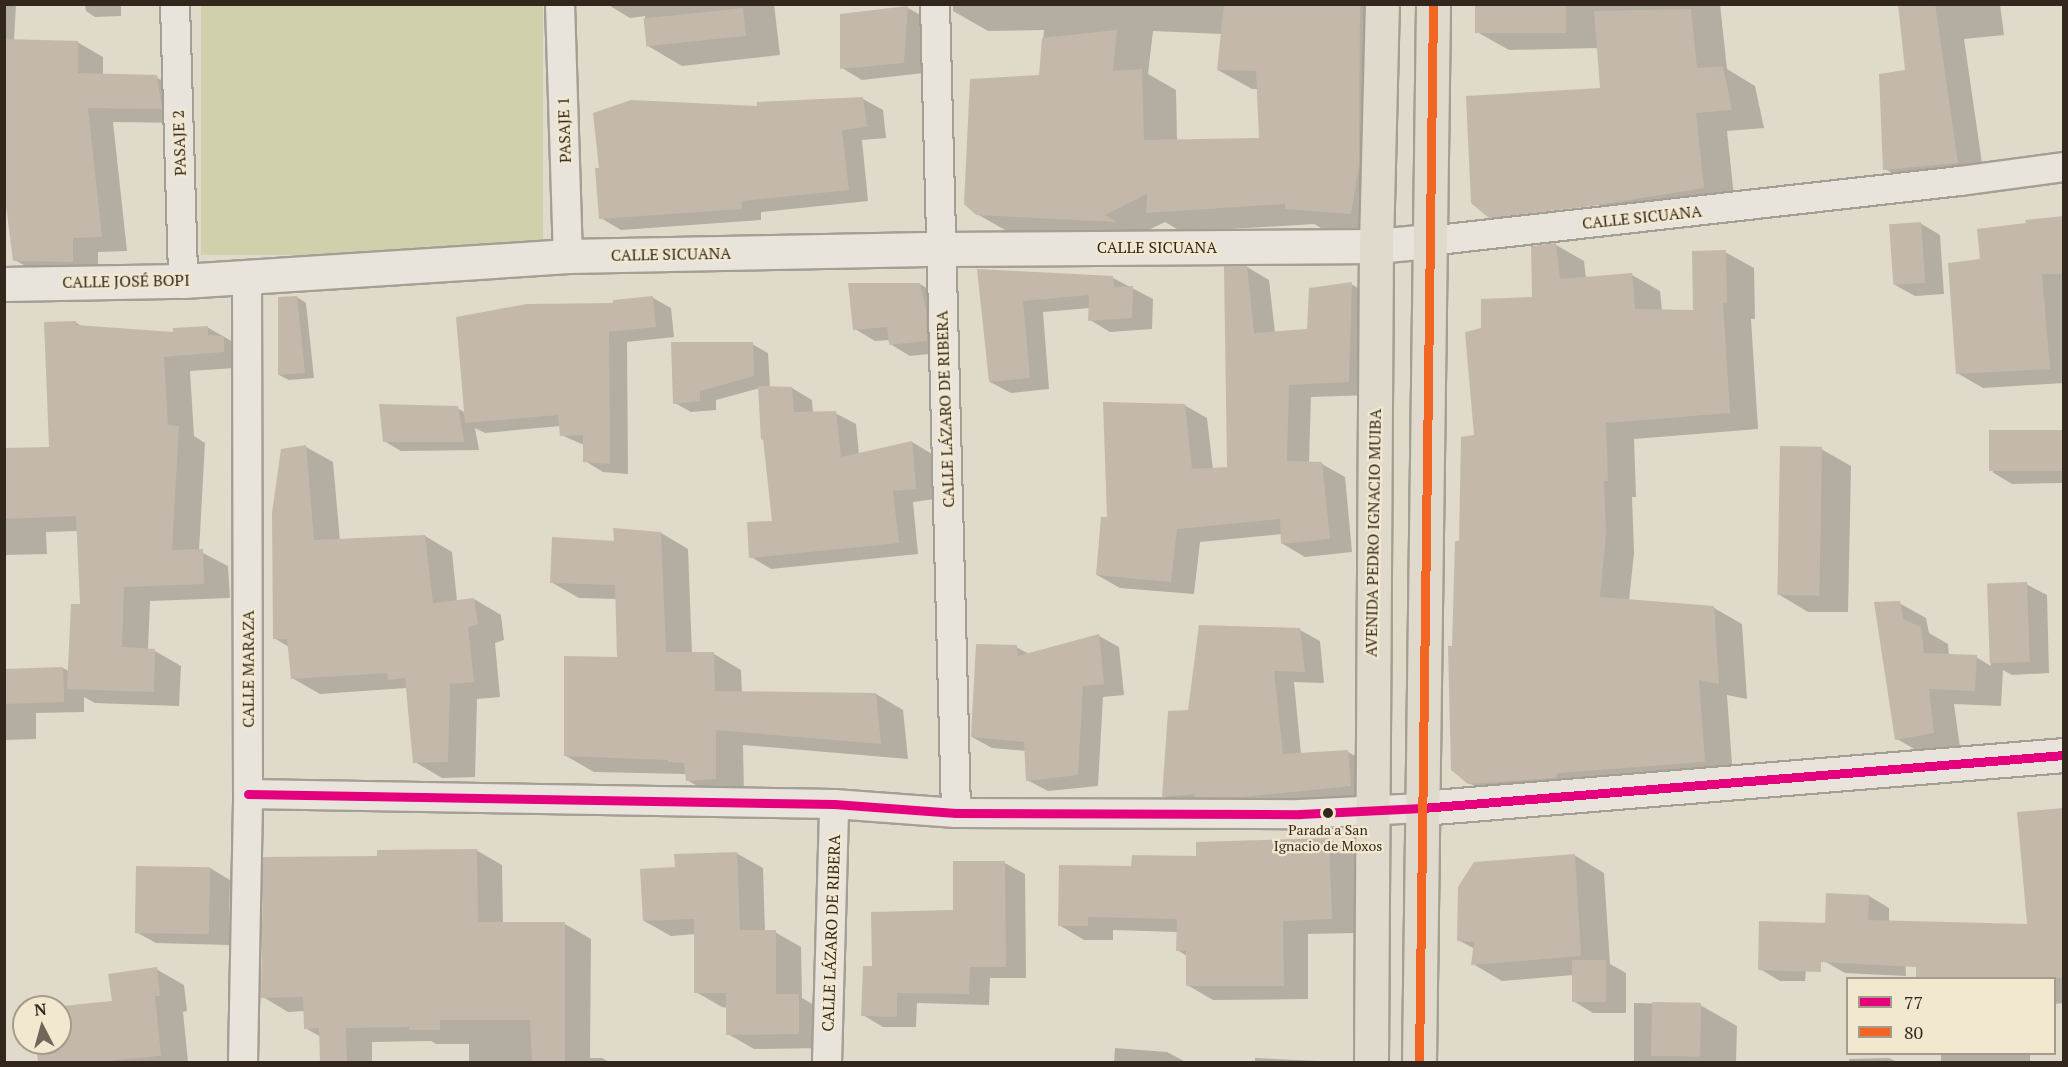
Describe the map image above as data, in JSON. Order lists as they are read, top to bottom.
{
  "streets": {
    "main road": ["CALLE SICUANA", "CALLE JOSÉ BOPI", "AVENIDA PEDRO IGNACIO MUIBA"],
    "street": [
      "PASAJE 1",
      "PASAJE 2",
      "CALLE LÁZARO DE RIBERA",
      "CALLE MARAZA"
    ]
  },
  "crossings": [
    ["PASAJE 1", "CALLE SICUANA"],
    ["PASAJE 2", "CALLE JOSÉ BOPI"],
    ["CALLE SICUANA", "CALLE JOSÉ BOPI"],
    ["CALLE SICUANA", "CALLE LÁZARO DE RIBERA"],
    ["CALLE SICUANA", "AVENIDA PEDRO IGNACIO MUIBA"],
    ["CALLE SICUANA", "CALLE MARAZA"],
    ["CALLE JOSÉ BOPI", "CALLE MARAZA"]
  ],
  "places": ["Parada a San Ignacio de Moxos"],
  "lines": ["transit line 80", "transit line 77"],
  "legend": ["77", "80"],
  "north": "top"
}
